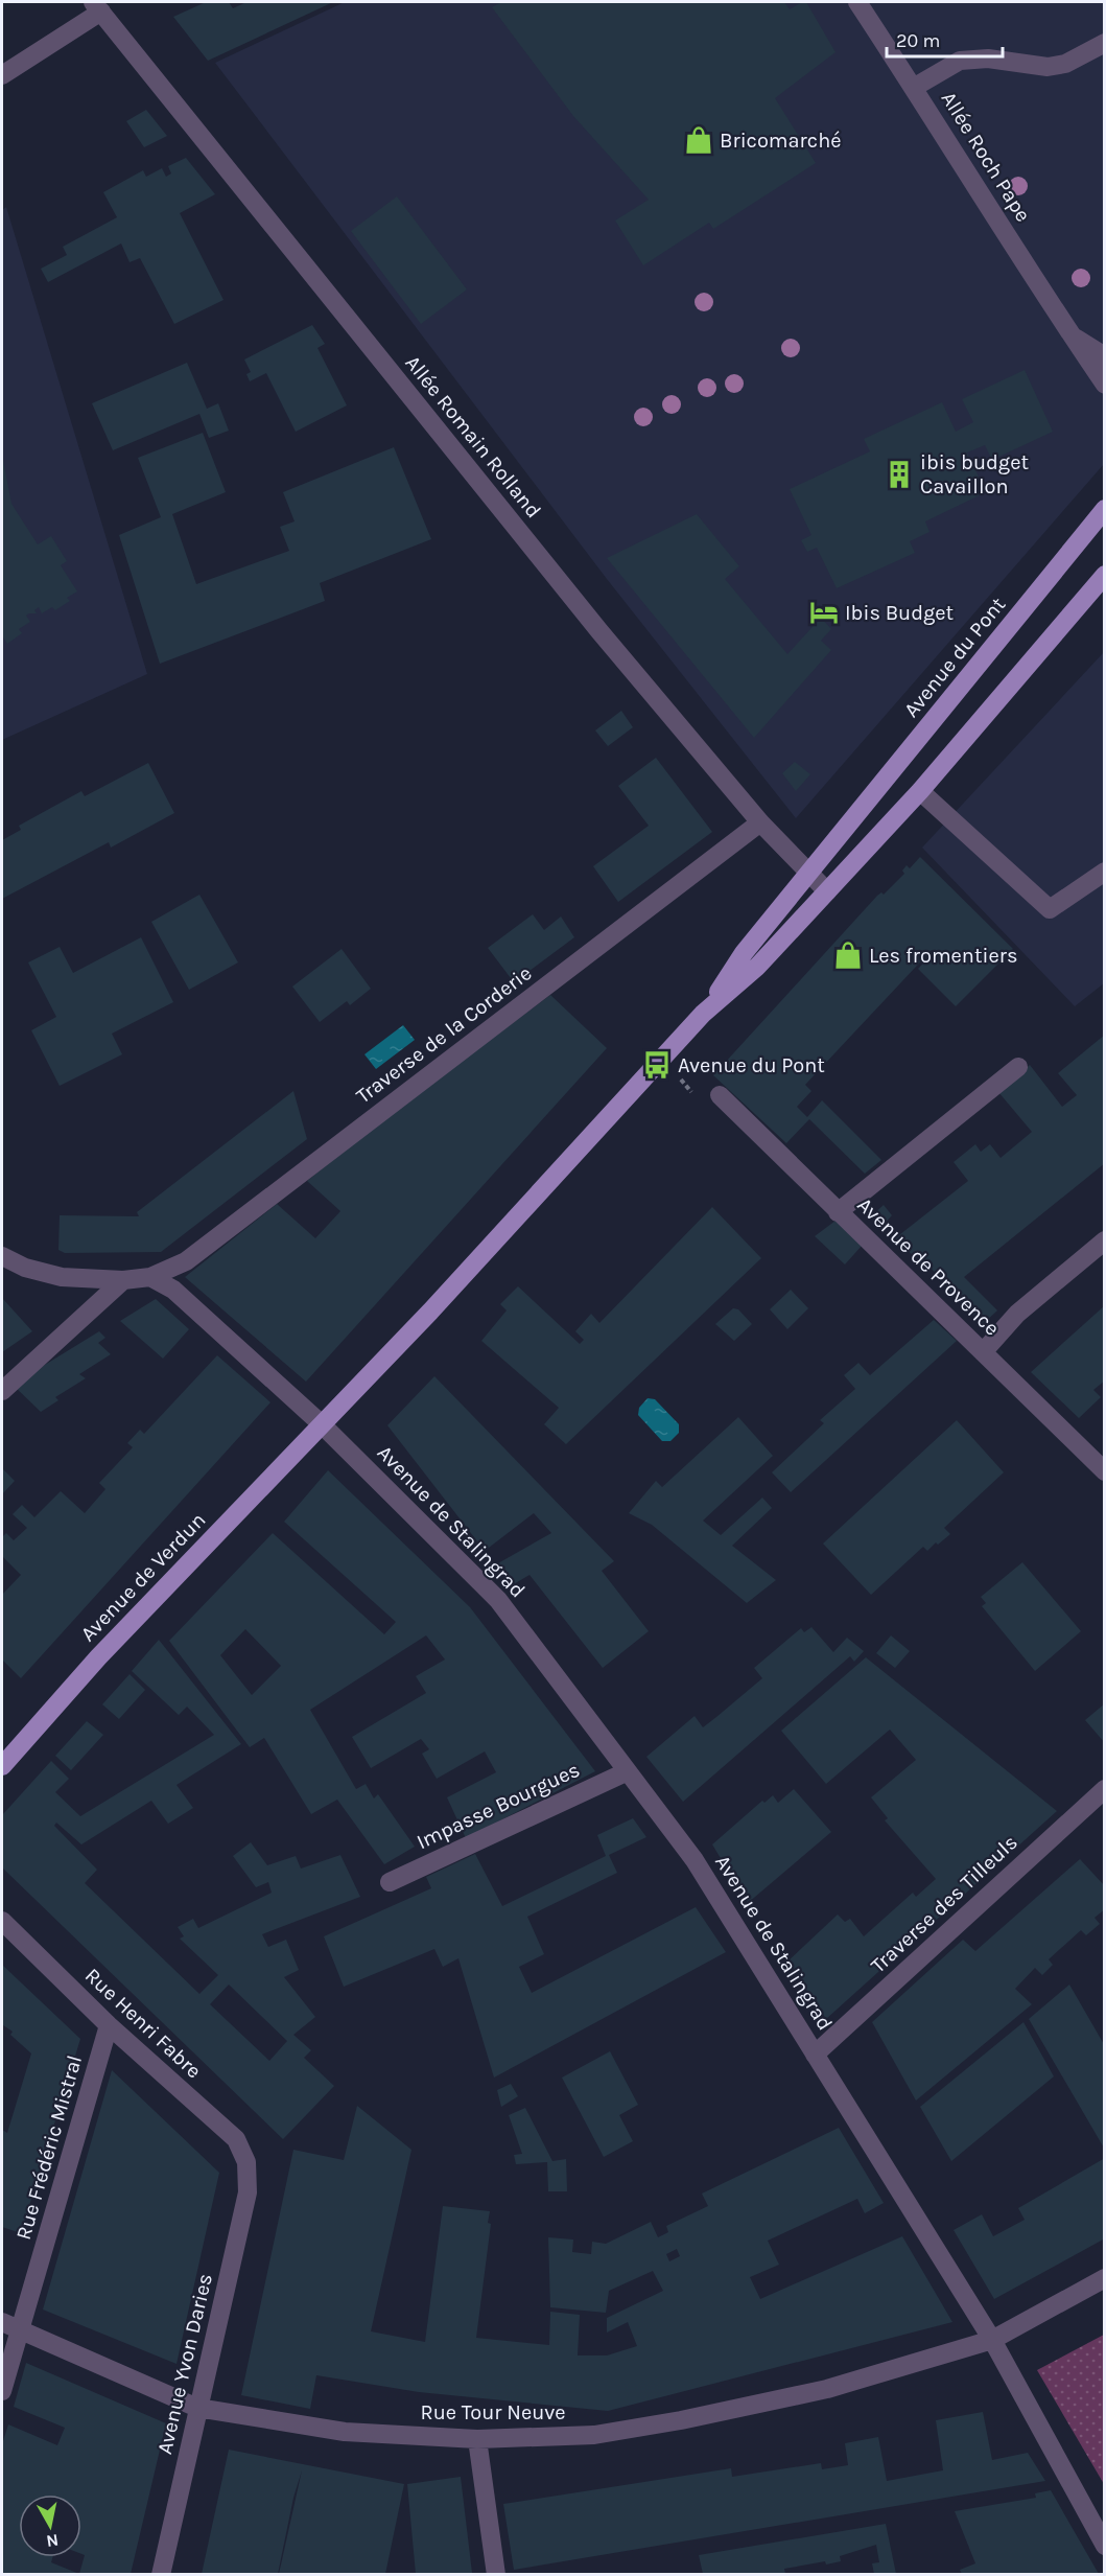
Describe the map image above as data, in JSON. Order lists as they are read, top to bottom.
{
  "streets": {
    "main road": ["Avenue du Pont", "Avenue de Verdun"],
    "street": [
      "Allée Roch Pape",
      "Allée Romain Rolland",
      "Traverse de la Corderie",
      "Avenue de Provence",
      "Avenue de Stalingrad",
      "Impasse Bourgues",
      "Traverse des Tilleuls",
      "Rue Henri Fabre",
      "Rue Frédéric Mistral",
      "Avenue Yvon Daries",
      "Rue Tour Neuve"
    ]
  },
  "crossings": [
    ["Allée Romain Rolland", "Avenue du Pont"],
    ["Allée Romain Rolland", "Traverse de la Corderie"],
    ["Avenue du Pont", "Avenue de Stalingrad"],
    ["Avenue du Pont", "Avenue de Verdun"],
    ["Traverse de la Corderie", "Avenue de Stalingrad"],
    ["Avenue de Stalingrad", "Avenue de Verdun"],
    ["Avenue de Stalingrad", "Impasse Bourgues"],
    ["Avenue de Stalingrad", "Traverse des Tilleuls"],
    ["Avenue de Stalingrad", "Rue Tour Neuve"],
    ["Rue Henri Fabre", "Rue Frédéric Mistral"],
    ["Rue Henri Fabre", "Avenue Yvon Daries"],
    ["Rue Frédéric Mistral", "Rue Tour Neuve"],
    ["Avenue Yvon Daries", "Rue Tour Neuve"]
  ],
  "places": {
    "shop": ["Bricomarché", "Les fromentiers"],
    "building": ["ibis budget Cavaillon"],
    "hotel": ["Ibis Budget"],
    "bus stop": ["Avenue du Pont"]
  },
  "scale_bar": "20 m",
  "north": "bottom"
}
